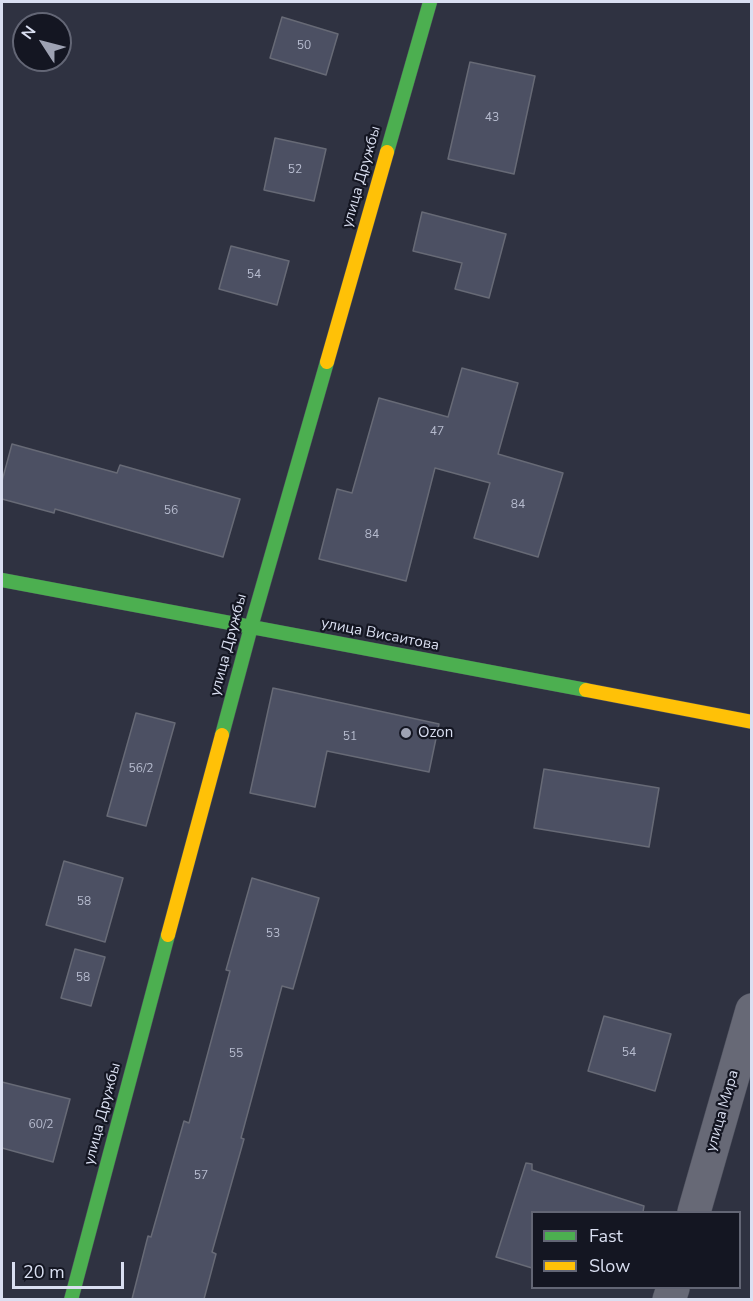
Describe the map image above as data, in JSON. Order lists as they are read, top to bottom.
{
  "streets": {
    "street": ["улица Дружбы", "улица Висаитова", "улица Мира"]
  },
  "crossings": [
    ["улица Дружбы", "улица Висаитова"]
  ],
  "places": ["Ozon"],
  "house_numbers": [
    "50",
    "43",
    "52",
    "54",
    "47",
    "84",
    "56",
    "84",
    "51",
    "56/2",
    "58",
    "53",
    "58",
    "54",
    "55",
    "60/2",
    "57"
  ],
  "legend": ["Fast", "Slow"],
  "scale_bar": "20 m",
  "north": "top left"
}
